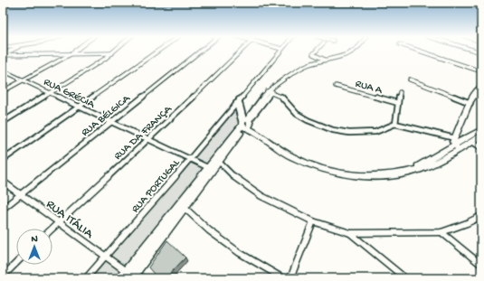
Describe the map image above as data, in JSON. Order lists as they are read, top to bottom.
{
  "streets": {
    "street": [
      "RUA A",
      "RUA GRÉCIA",
      "RUA BÉLGICA",
      "RUA DA FRANÇA",
      "RUA PORTUGAL",
      "RUA ITÁLIA"
    ]
  },
  "crossings": [
    ["RUA GRÉCIA", "RUA BÉLGICA"],
    ["RUA GRÉCIA", "RUA DA FRANÇA"],
    ["RUA GRÉCIA", "RUA PORTUGAL"],
    ["RUA BÉLGICA", "RUA ITÁLIA"],
    ["RUA DA FRANÇA", "RUA ITÁLIA"],
    ["RUA PORTUGAL", "RUA ITÁLIA"]
  ],
  "north": "top"
}
